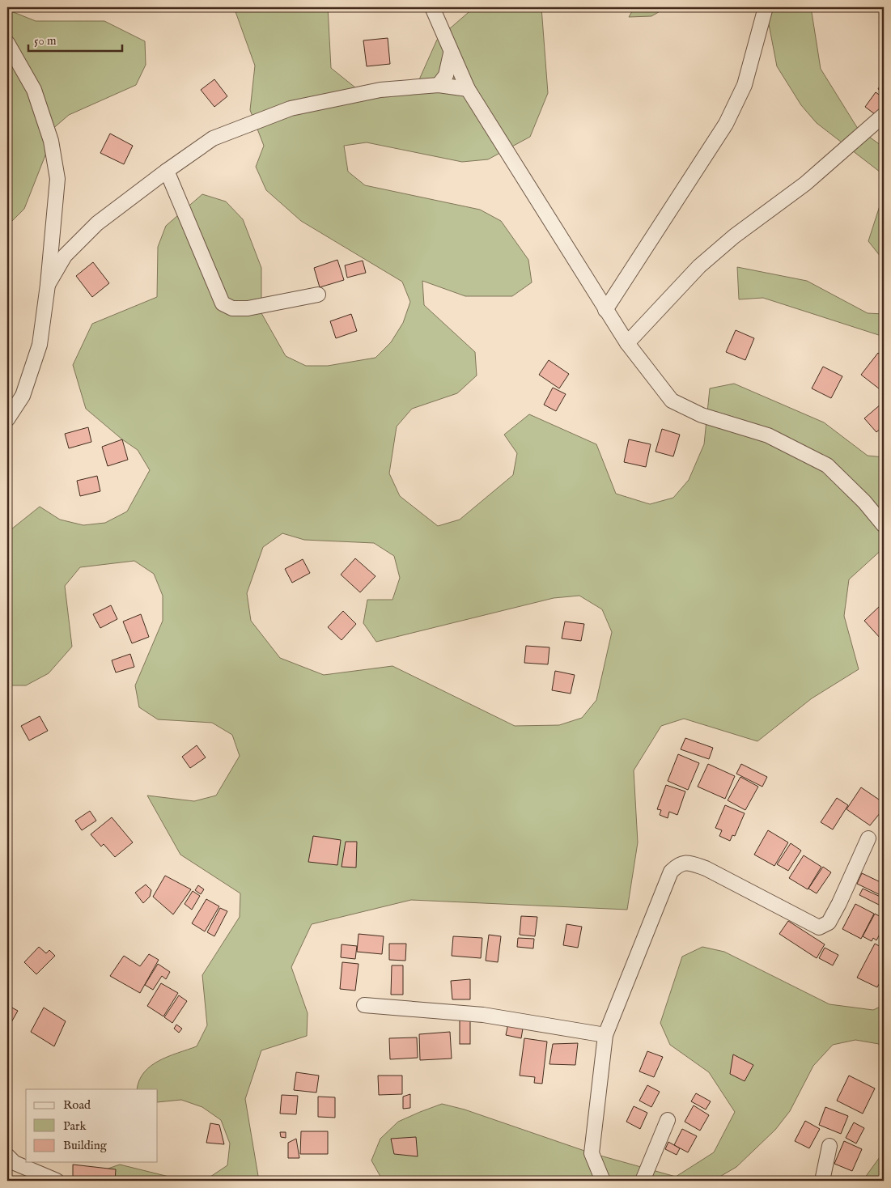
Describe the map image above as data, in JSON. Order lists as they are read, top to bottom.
{
  "legend": ["Road", "Park", "Building"],
  "scale_bar": "50 m"
}
